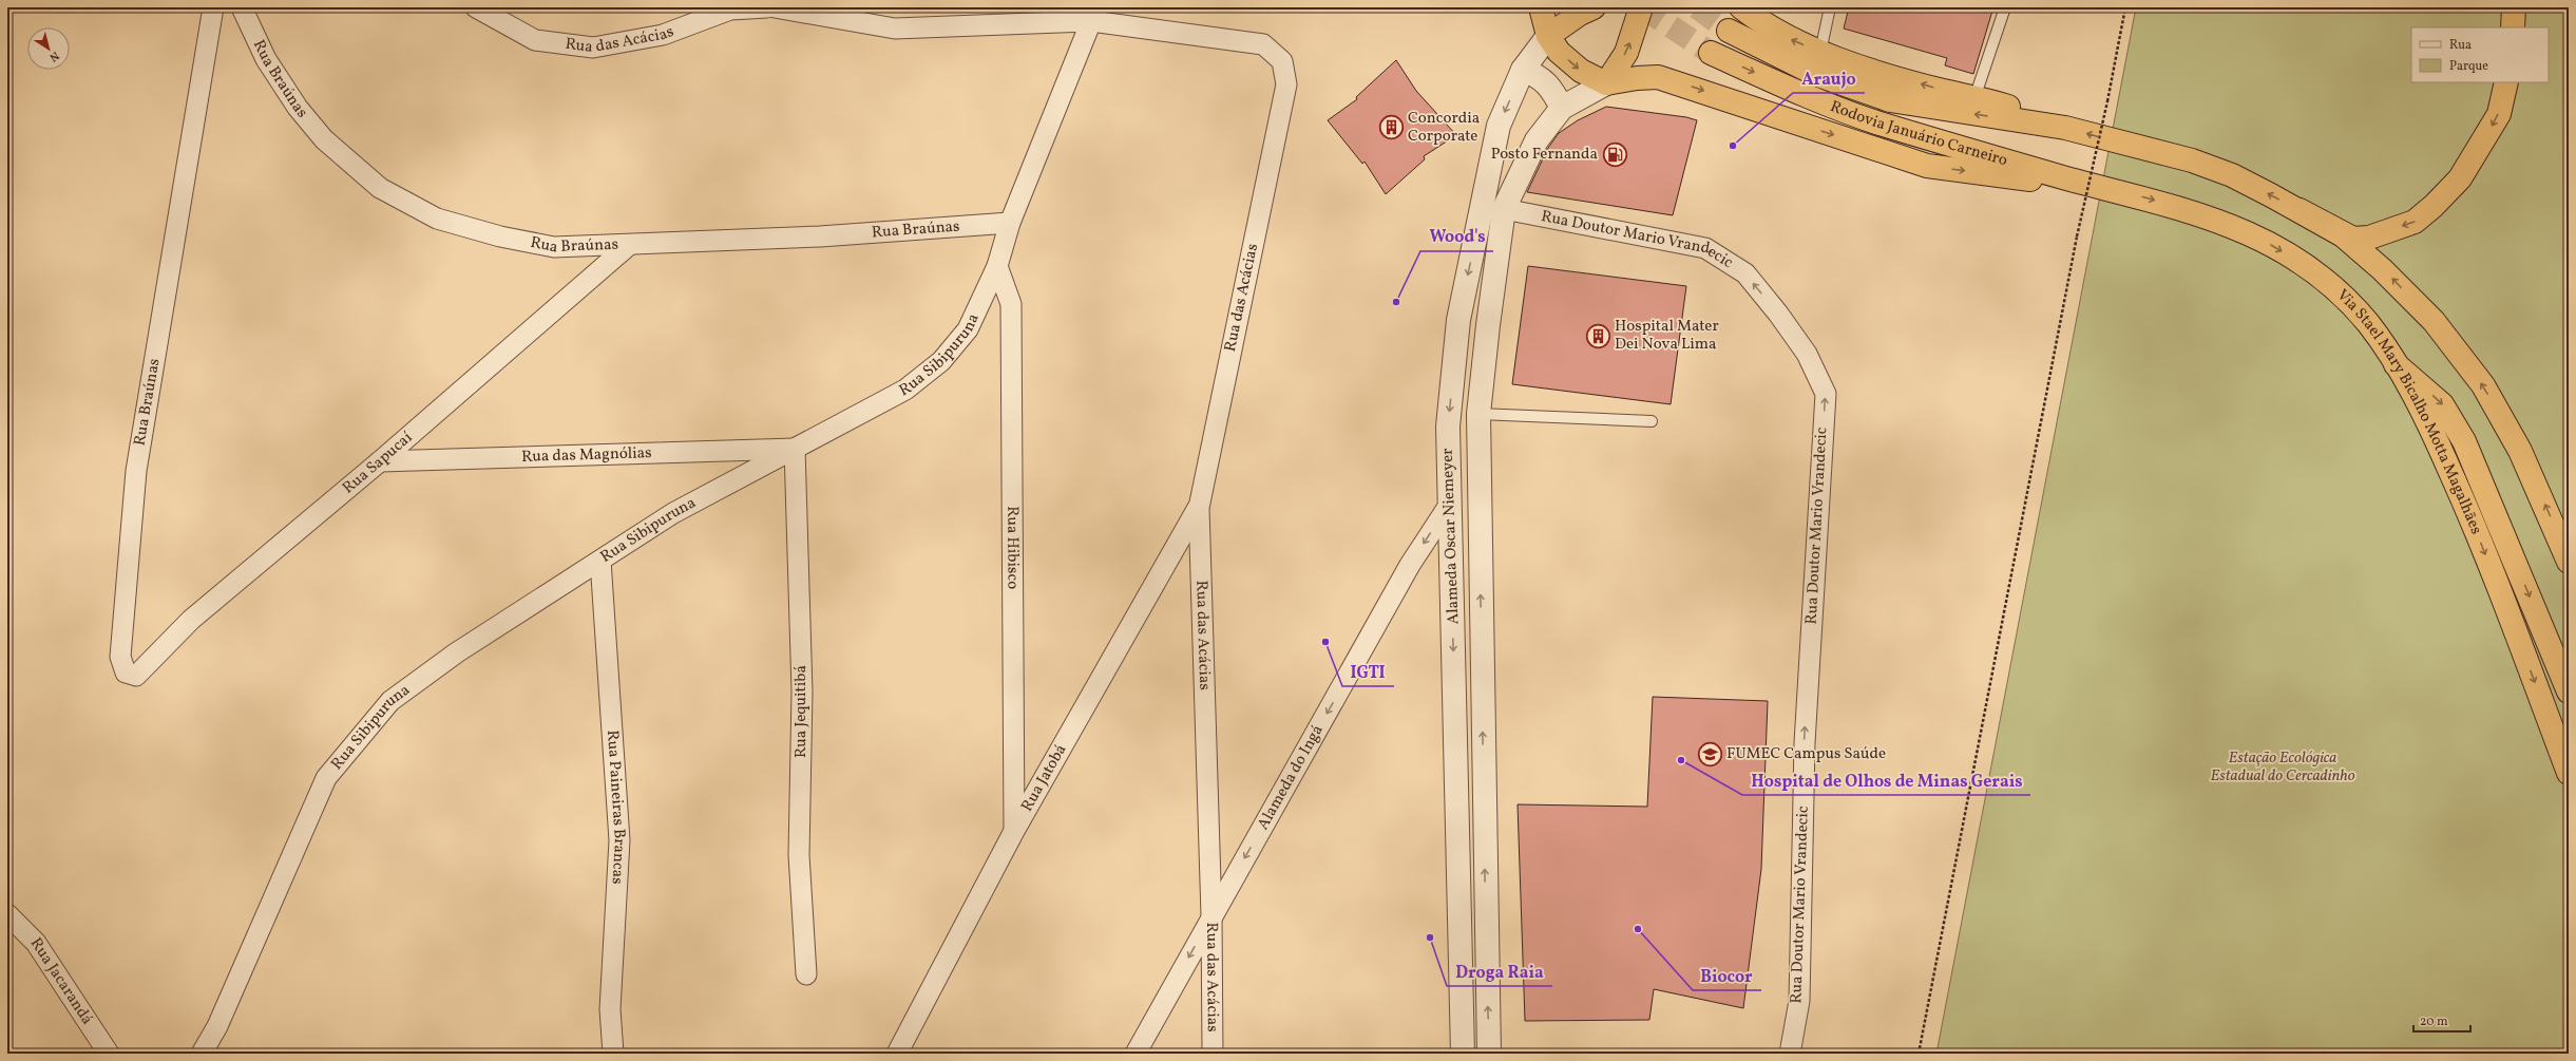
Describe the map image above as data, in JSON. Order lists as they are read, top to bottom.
{
  "streets": {
    "highway": ["Rodovia Januário Carneiro", "Via Stael Mary Bicalho Motta Magalhães"],
    "street": [
      "Rua das Acácias",
      "Rua Braúnas",
      "Rua Doutor Mario Vrandecic",
      "Rua Sibipuruna",
      "Rua das Magnólias",
      "Rua Sapucaí",
      "Alameda Oscar Niemeyer",
      "Rua Hibisco",
      "Rua Jequitibá",
      "Alameda do Ingá",
      "Rua Jatobá",
      "Rua Paineiras Brancas",
      "Rua Jacarandá"
    ]
  },
  "crossings": [
    ["Rua das Acácias", "Rua Sibipuruna"],
    ["Rua das Acácias", "Alameda do Ingá"],
    ["Rua das Acácias", "Rua Jatobá"],
    ["Rua Braúnas", "Rua Sibipuruna"],
    ["Rua Braúnas", "Rua Sapucaí"],
    ["Rodovia Januário Carneiro", "Via Stael Mary Bicalho Motta Magalhães"],
    ["Rua Doutor Mario Vrandecic", "Alameda Oscar Niemeyer"],
    ["Rua Sibipuruna", "Rua das Magnólias"],
    ["Rua Sibipuruna", "Rua Hibisco"],
    ["Rua Sibipuruna", "Rua Jequitibá"],
    ["Rua Sibipuruna", "Rua Paineiras Brancas"],
    ["Rua das Magnólias", "Rua Sapucaí"],
    ["Rua das Magnólias", "Rua Jequitibá"],
    ["Alameda Oscar Niemeyer", "Alameda do Ingá"],
    ["Rua Hibisco", "Rua Jatobá"]
  ],
  "one_way": ["Rua Doutor Mario Vrandecic", "Alameda do Ingá"],
  "parks": ["Estação Ecológica Estadual do Cercadinho"],
  "places": {
    "building": ["Concordia Corporate", "Hospital Mater Dei Nova Lima"],
    "other": [
      "Araujo",
      "Wood's",
      "IGTI",
      "Hospital de Olhos de Minas Gerais",
      "Biocor",
      "Droga Raia"
    ],
    "fuel station": ["Posto Fernanda"],
    "school or university": ["FUMEC Campus Saúde"]
  },
  "legend": ["Rua", "Parque"],
  "scale_bar": "20 m",
  "north": "bottom right"
}
